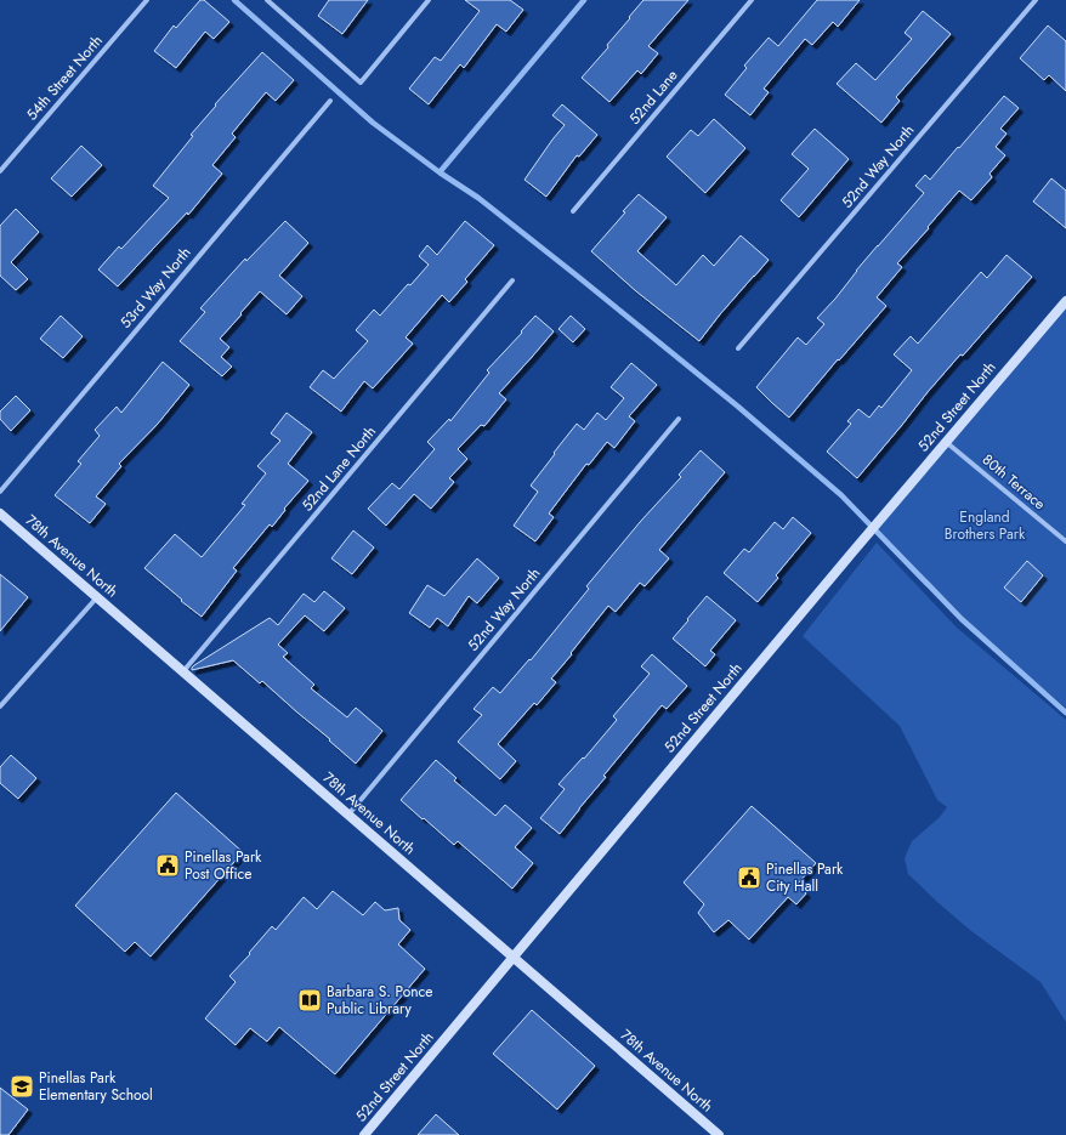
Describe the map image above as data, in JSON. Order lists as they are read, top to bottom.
{
  "streets": {
    "street": [
      "54th Street North",
      "52nd Lane",
      "52nd Way North",
      "53rd Way North",
      "52nd Street North",
      "52nd Lane North",
      "80th Terrace",
      "78th Avenue North"
    ]
  },
  "crossings": [
    ["52nd Way North", "78th Avenue North"],
    ["52nd Street North", "80th Terrace"],
    ["52nd Street North", "78th Avenue North"],
    ["52nd Lane North", "78th Avenue North"]
  ],
  "parks": ["England Brothers Park"],
  "places": {
    "public building": ["Pinellas Park Post Office", "Pinellas Park City Hall"],
    "library": ["Barbara S. Ponce Public Library"],
    "school or university": ["Pinellas Park Elementary School"]
  }
}
